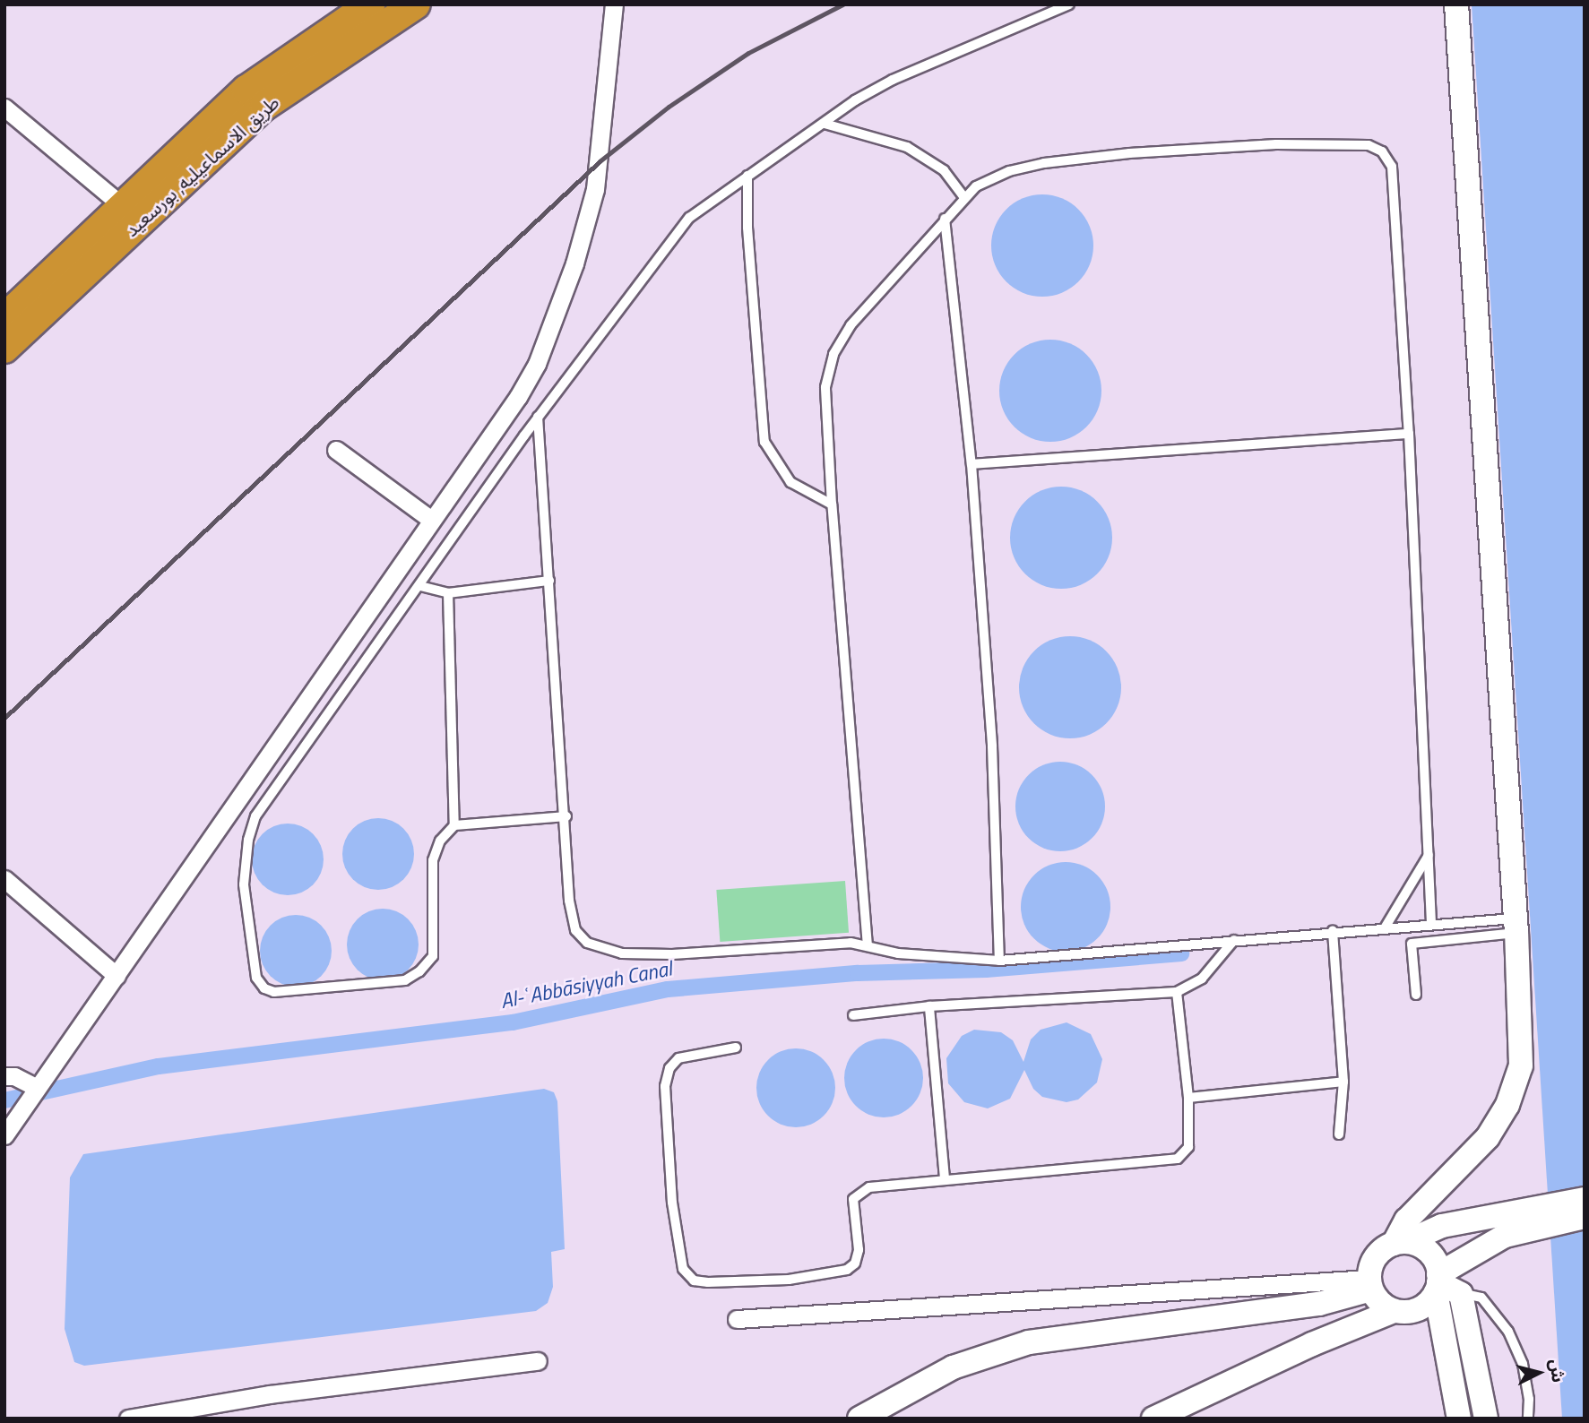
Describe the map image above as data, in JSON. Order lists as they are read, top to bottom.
{
  "streets": {
    "highway": ["طريق الاسماعيليه, بورسعيد"]
  },
  "water": ["Al-ʿAbbāsiyyah Canal"],
  "north": "right"
}
